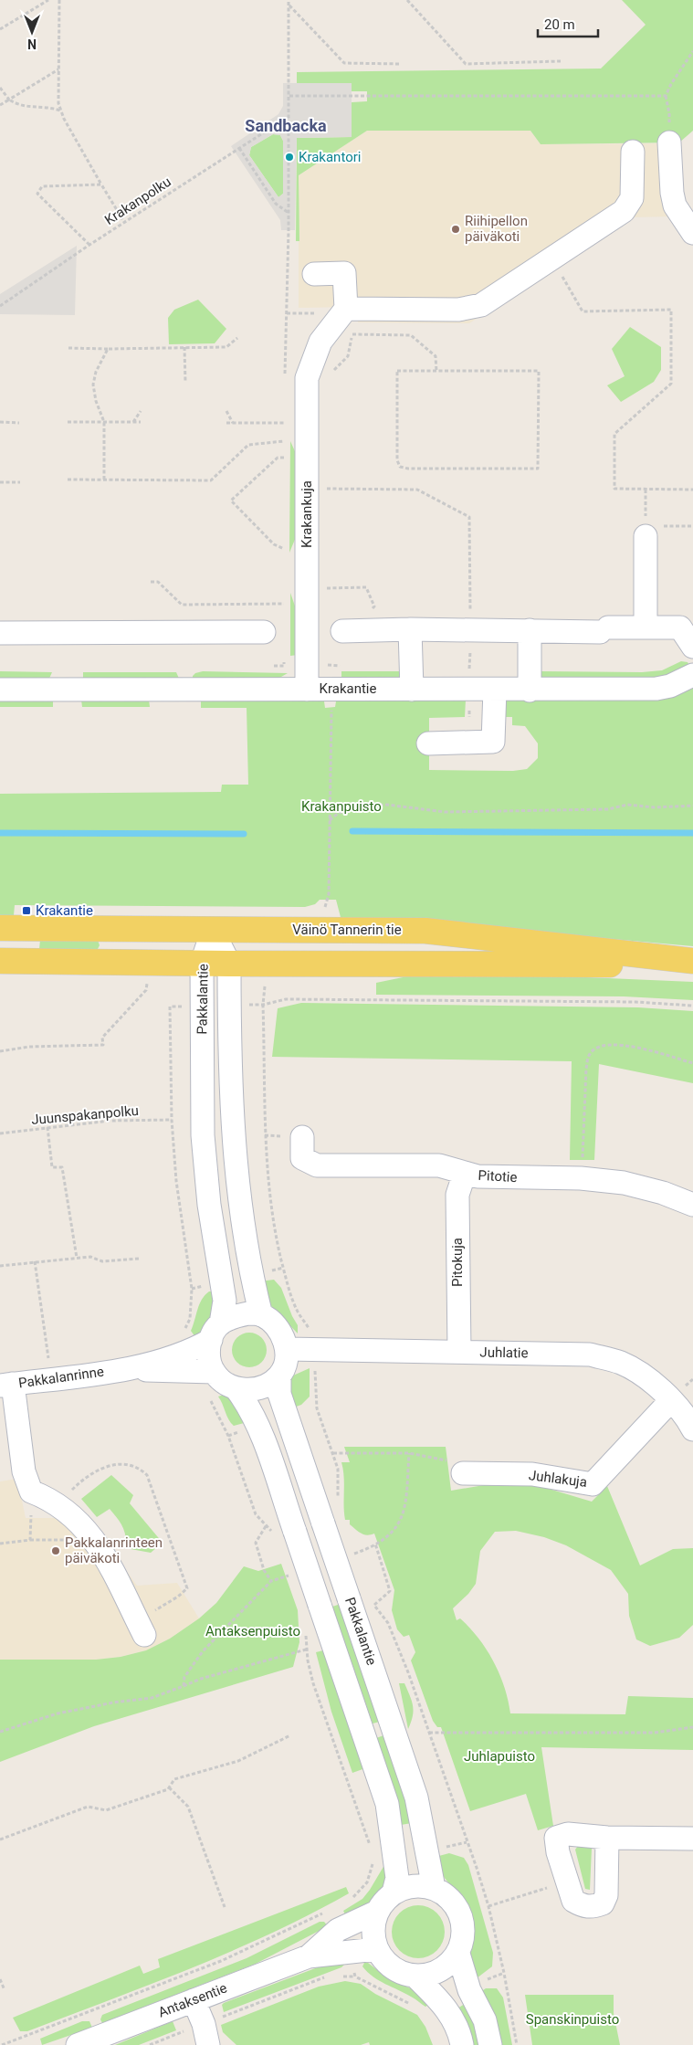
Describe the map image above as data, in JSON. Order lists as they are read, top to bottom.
{
  "streets": {
    "main road": ["Väinö Tannerin tie"],
    "street": [
      "Krakankuja",
      "Krakantie",
      "Pakkalantie",
      "Pitotie",
      "Pitokuja",
      "Juhlatie",
      "Pakkalanrinne",
      "Juhlakuja",
      "Antaksentie"
    ],
    "path": ["Krakanpolku", "Juunspakanpolku"]
  },
  "crossings": [
    ["Krakankuja", "Krakantie"],
    ["Väinö Tannerin tie", "Pakkalantie"],
    ["Pakkalantie", "Juhlatie"],
    ["Pakkalantie", "Pakkalanrinne"],
    ["Pakkalantie", "Antaksentie"],
    ["Pitotie", "Pitokuja"],
    ["Pitokuja", "Juhlatie"],
    ["Juhlatie", "Pakkalanrinne"],
    ["Juhlatie", "Juhlakuja"]
  ],
  "districts": ["Sandbacka"],
  "parks": [
    "Krakanpuisto",
    "Antaksenpuisto",
    "Juhlapuisto",
    "Spanskinpuisto"
  ],
  "places": {
    "other": ["Krakantori", "Riihipellon päiväkoti", "Pakkalanrinteen päiväkoti"],
    "transit": ["Krakantie"]
  },
  "scale_bar": "20 m",
  "north": "bottom"
}
